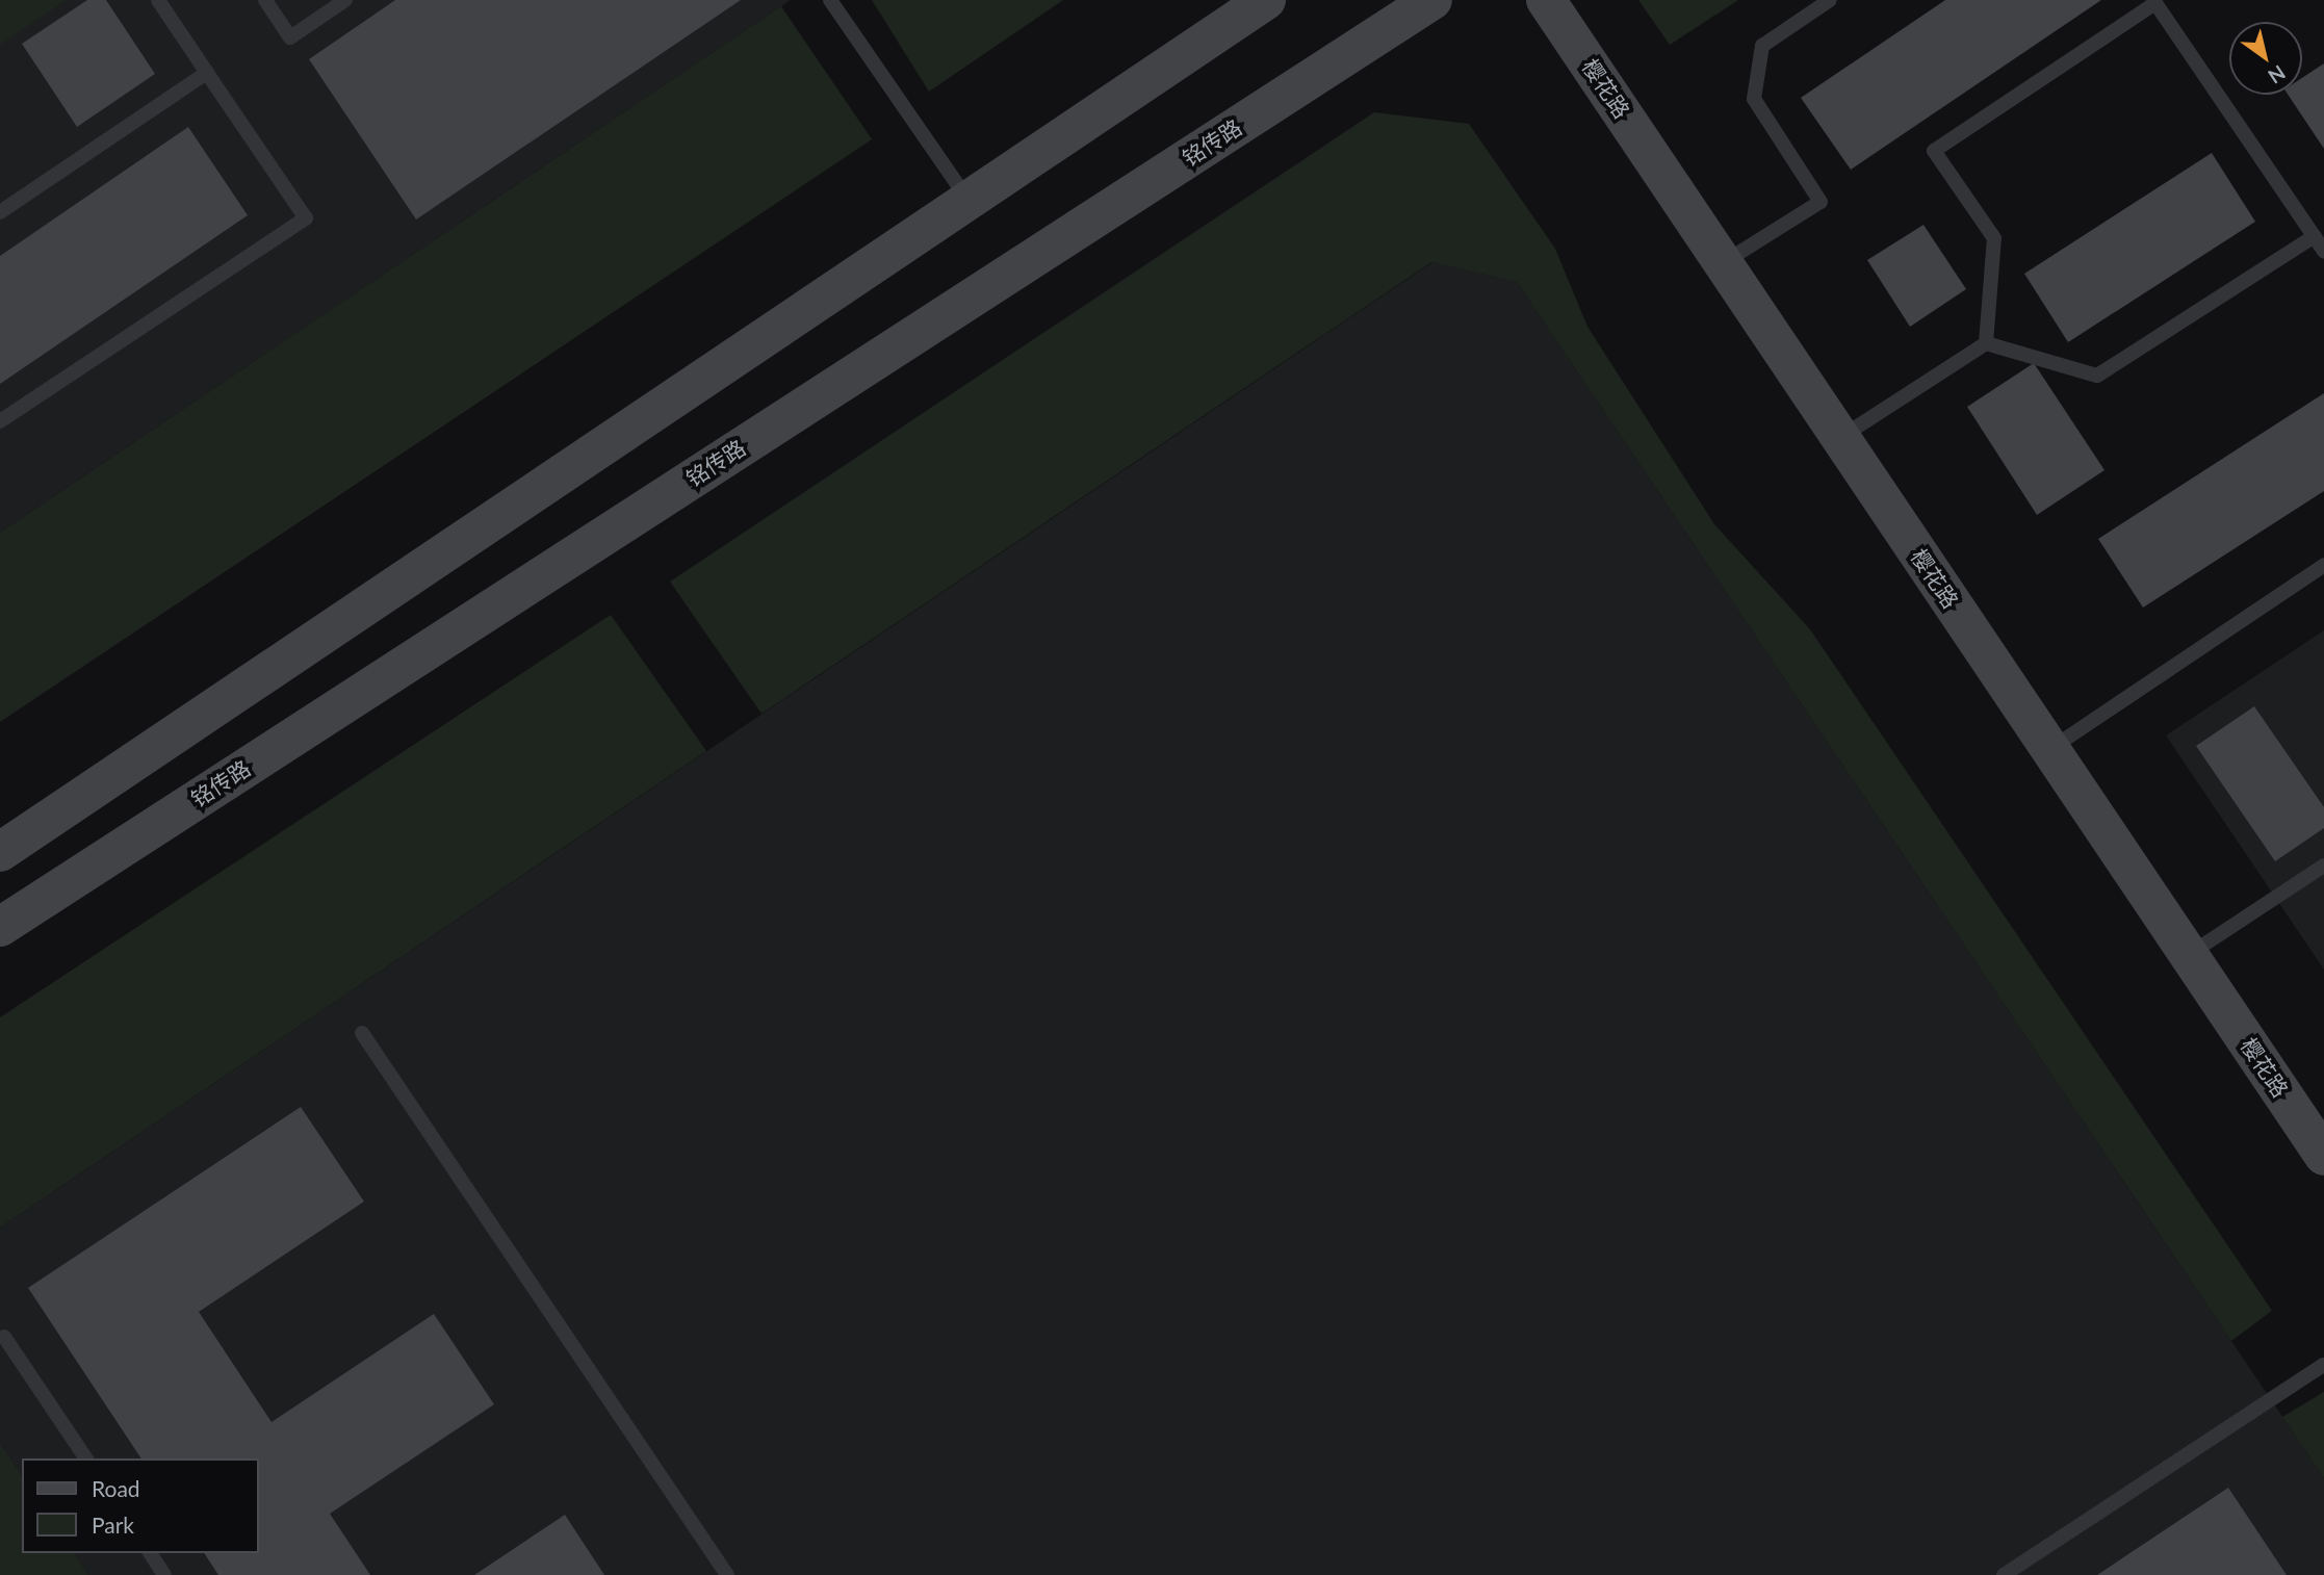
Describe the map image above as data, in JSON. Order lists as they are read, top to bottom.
{
  "streets": {
    "main road": ["樱花路", "铭传路"]
  },
  "legend": ["Road", "Park"],
  "north": "bottom right"
}
